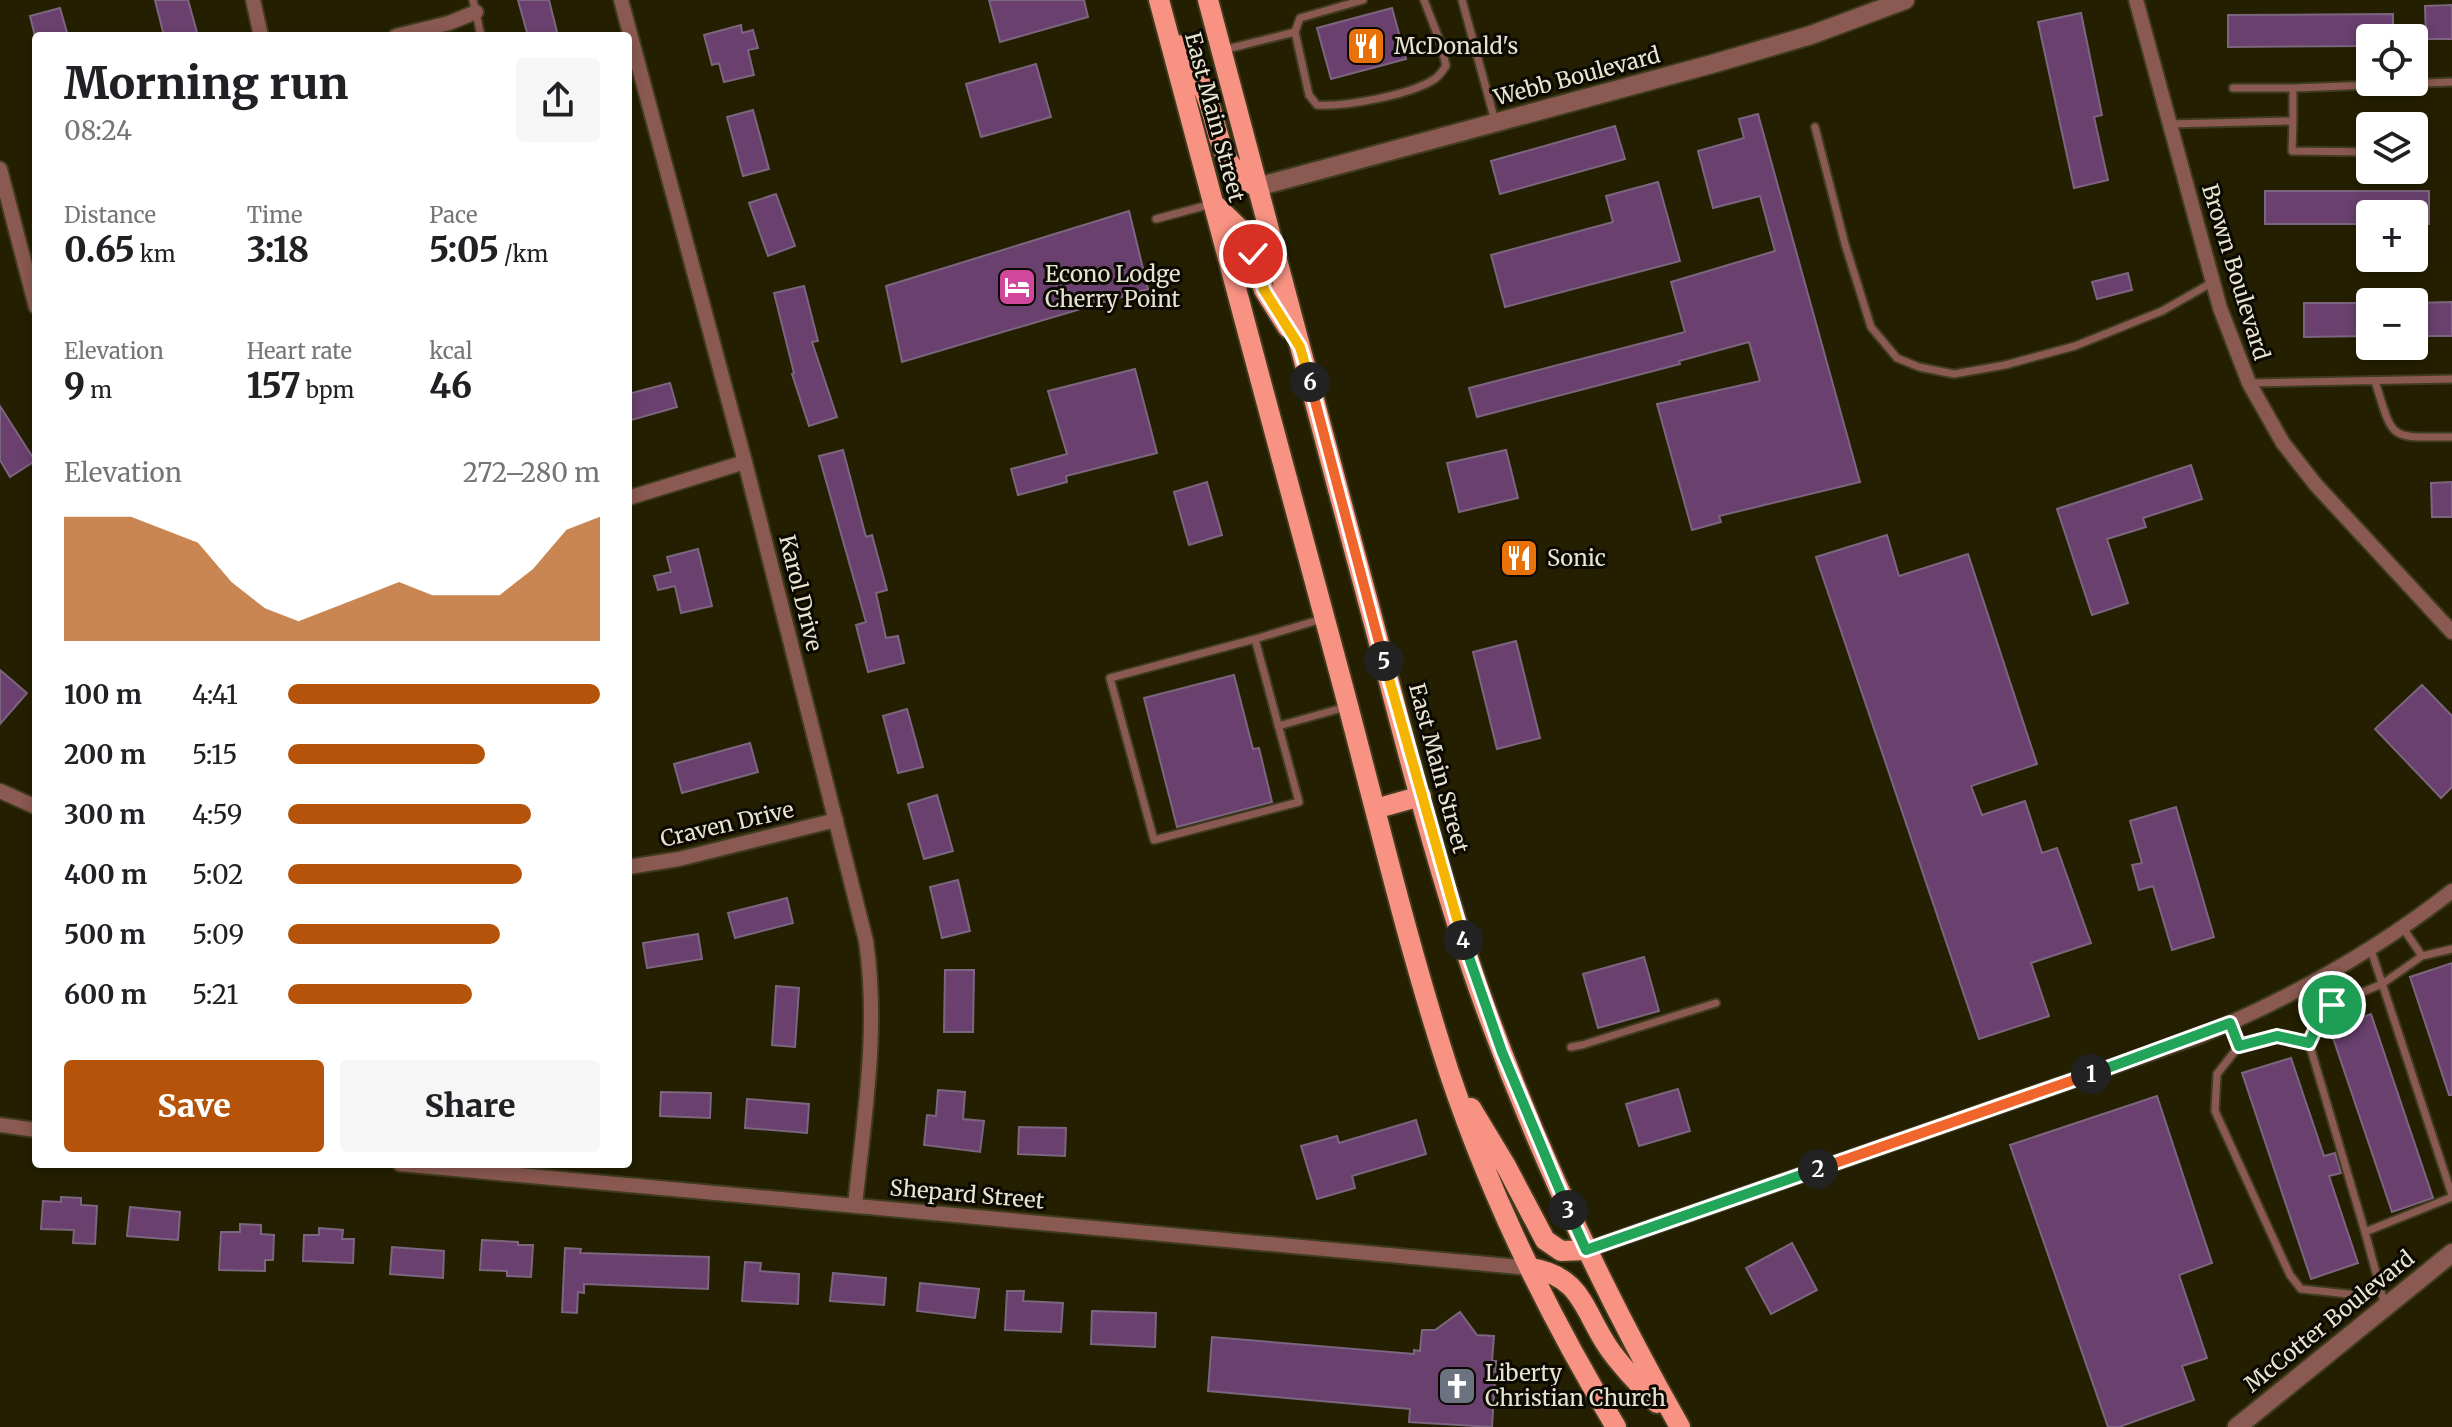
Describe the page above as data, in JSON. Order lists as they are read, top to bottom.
{
  "streets": {
    "main road": ["East Main Street"],
    "street": [
      "Webb Boulevard",
      "Brown Boulevard",
      "Karol Drive",
      "Craven Drive",
      "Shepard Street",
      "McCotter Boulevard"
    ]
  },
  "crossings": [
    ["Webb Boulevard", "East Main Street"],
    ["East Main Street", "Shepard Street"],
    ["Karol Drive", "Craven Drive"],
    ["Karol Drive", "Shepard Street"]
  ],
  "places": {
    "restaurant": ["McDonald's", "Sonic"],
    "hotel": ["Econo Lodge Cherry Point"],
    "church": ["Liberty Christian Church"]
  },
  "page": {
    "map_buttons": ["+", "−"],
    "heading": ["Morning run", "08:24"],
    "stats": [
      ["Distance", "0.65 km"],
      ["Time", "3:18"],
      ["Pace", "5:05 /km"],
      ["Elevation", "9 m"],
      ["Heart rate", "157 bpm"],
      ["kcal", "46"]
    ],
    "pins": [
      "6",
      "5",
      "4",
      "1",
      "2",
      "3"
    ],
    "chart": ["Elevation", "272–280 m"],
    "list": [
      {
        "name": "100 m",
        "note": "4:41"
      },
      {
        "name": "200 m",
        "note": "5:15"
      },
      {
        "name": "300 m",
        "note": "4:59"
      },
      {
        "name": "400 m",
        "note": "5:02"
      },
      {
        "name": "500 m",
        "note": "5:09"
      },
      {
        "name": "600 m",
        "note": "5:21"
      }
    ],
    "buttons": ["Save", "Share"]
  }
}
